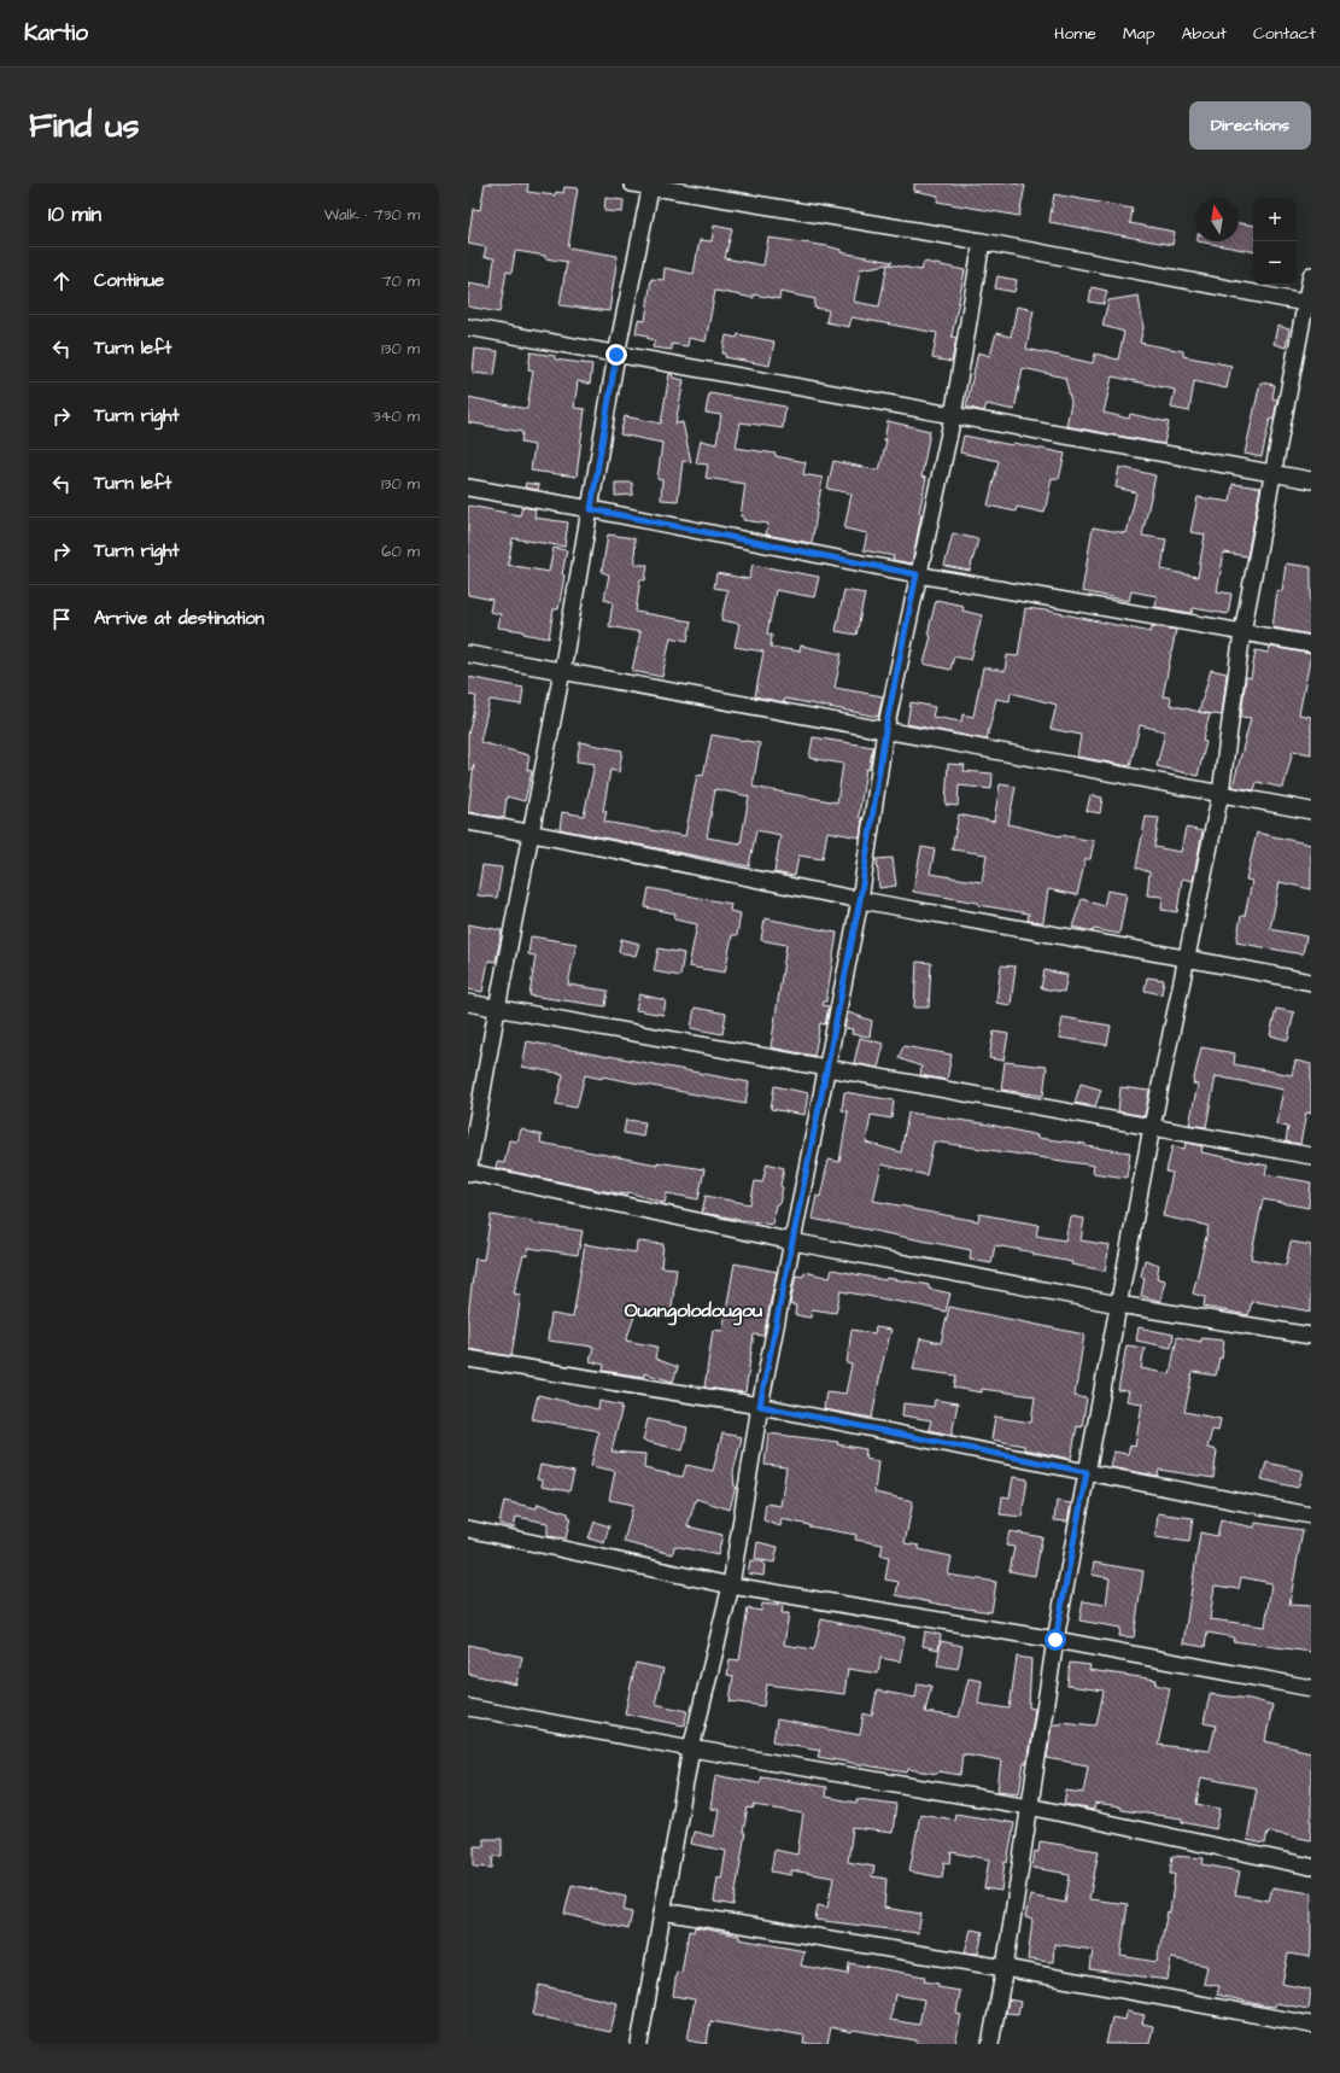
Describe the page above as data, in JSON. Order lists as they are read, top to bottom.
{
  "districts": ["Ouangolodougou"],
  "north": "top",
  "page": {
    "header": "Kartio",
    "nav": [
      "Home",
      "Map",
      "About",
      "Contact"
    ],
    "buttons": "Directions",
    "title": "Find us",
    "heading": ["10 min", "Walk · 730 m"],
    "map_buttons": ["+", "−"],
    "list": [
      ["Continue", "70 m"],
      ["Turn left", "130 m"],
      ["Turn right", "340 m"],
      ["Turn left", "130 m"],
      ["Turn right", "60 m"],
      "Arrive at destination"
    ]
  }
}
